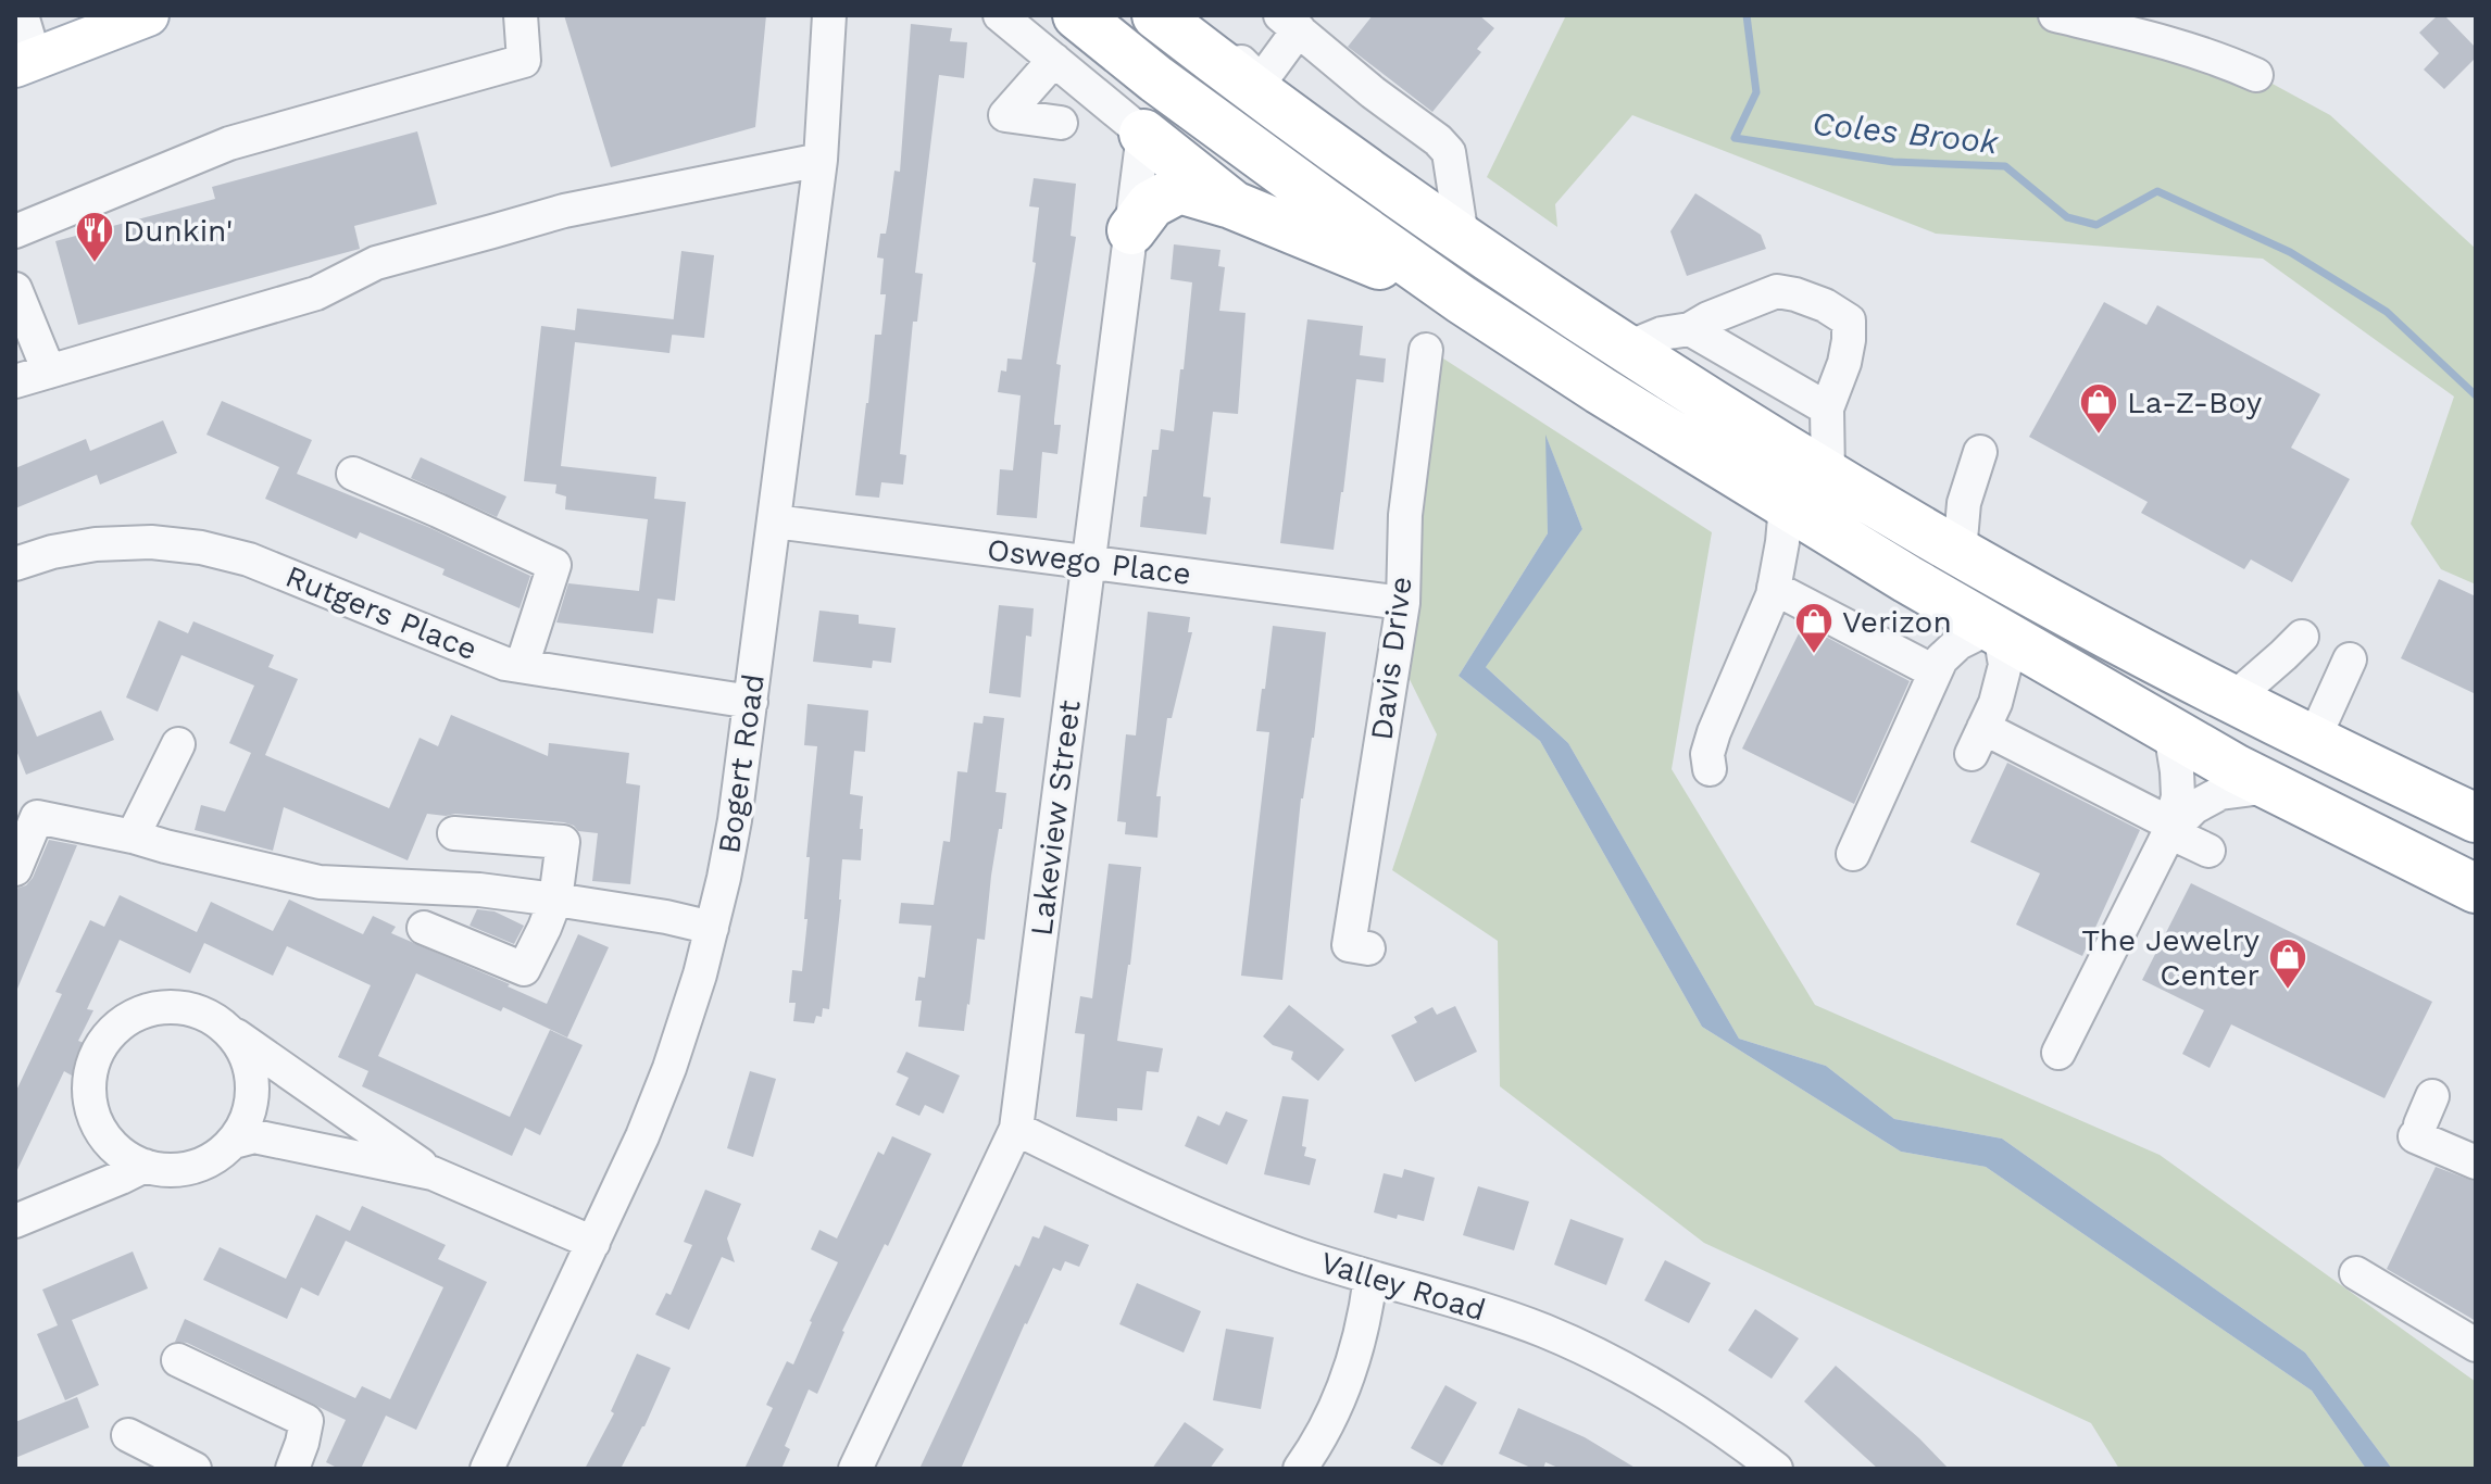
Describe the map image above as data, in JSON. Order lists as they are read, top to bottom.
{
  "streets": {
    "street": [
      "Oswego Place",
      "Rutgers Place",
      "Davis Drive",
      "Bogert Road",
      "Lakeview Street",
      "Valley Road"
    ]
  },
  "crossings": [
    ["Oswego Place", "Davis Drive"],
    ["Oswego Place", "Bogert Road"],
    ["Oswego Place", "Lakeview Street"],
    ["Rutgers Place", "Bogert Road"],
    ["Lakeview Street", "Valley Road"]
  ],
  "water": ["Coles Brook"],
  "places": {
    "restaurant": ["Dunkin'"],
    "shop": ["La-Z-Boy", "Verizon", "The Jewelry Center"]
  }
}
